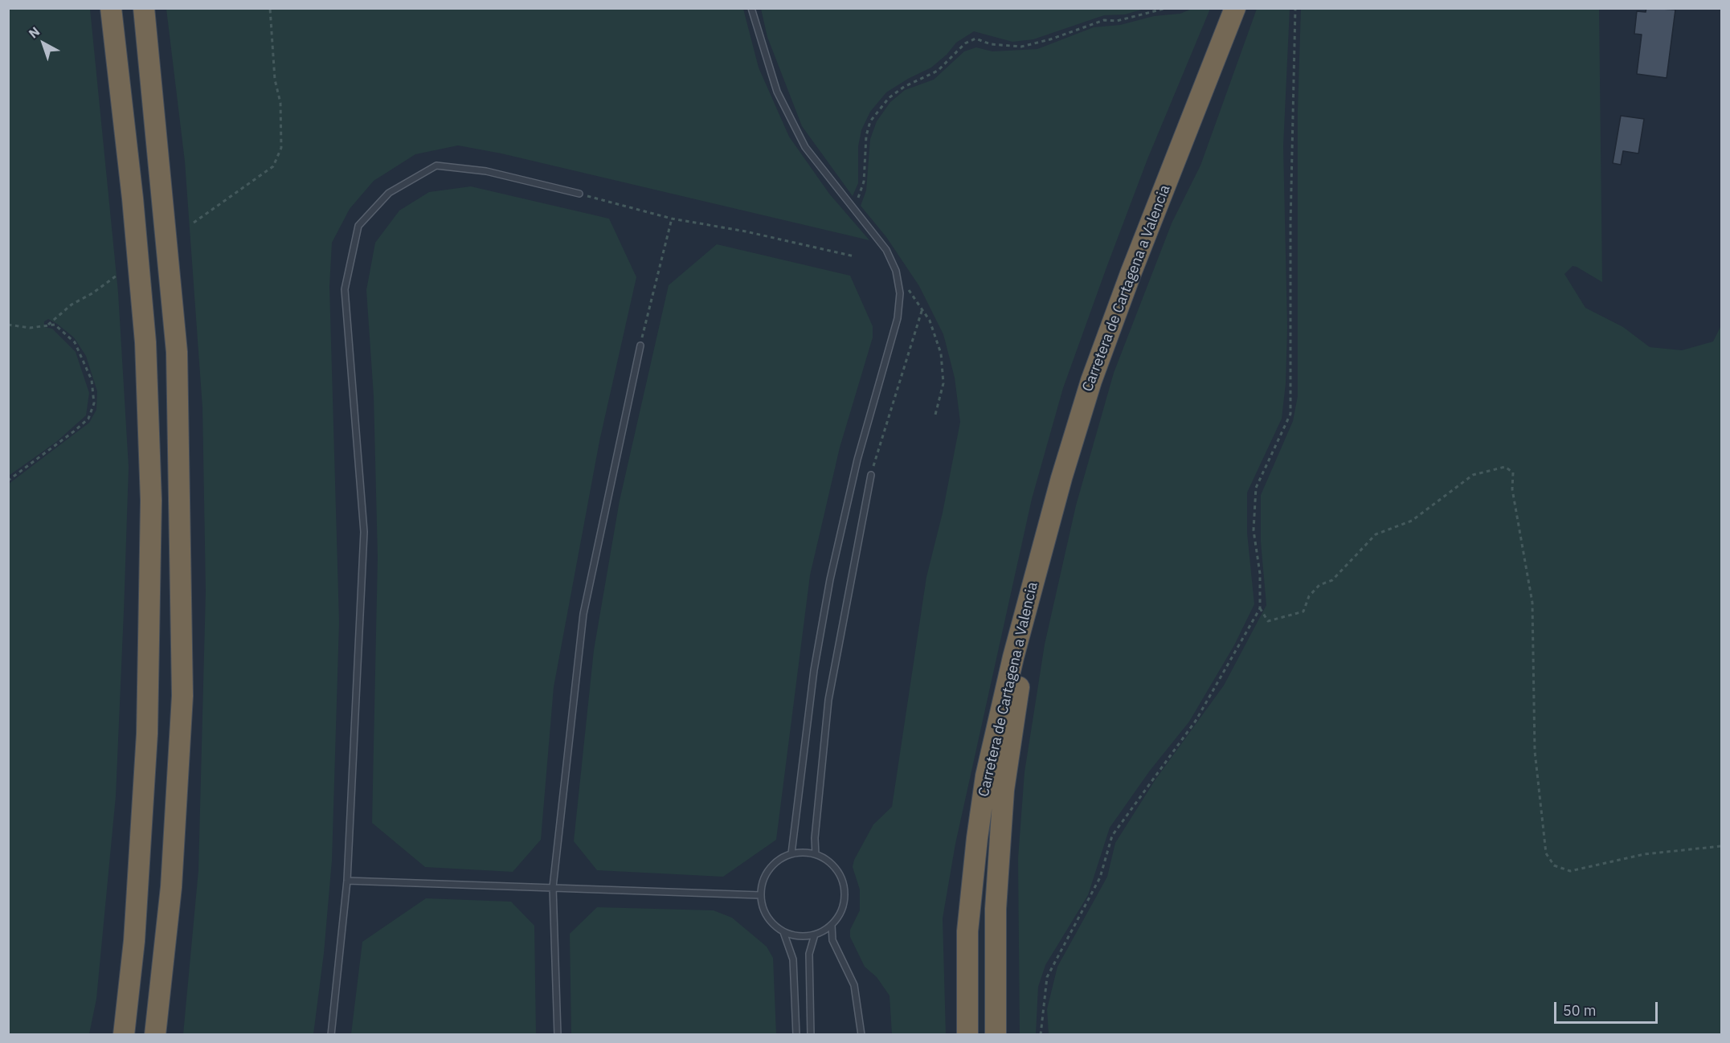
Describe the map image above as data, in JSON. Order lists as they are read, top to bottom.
{
  "streets": {
    "highway": ["Carretera de Cartagena a Valencia"]
  },
  "scale_bar": "50 m",
  "north": "top left"
}
